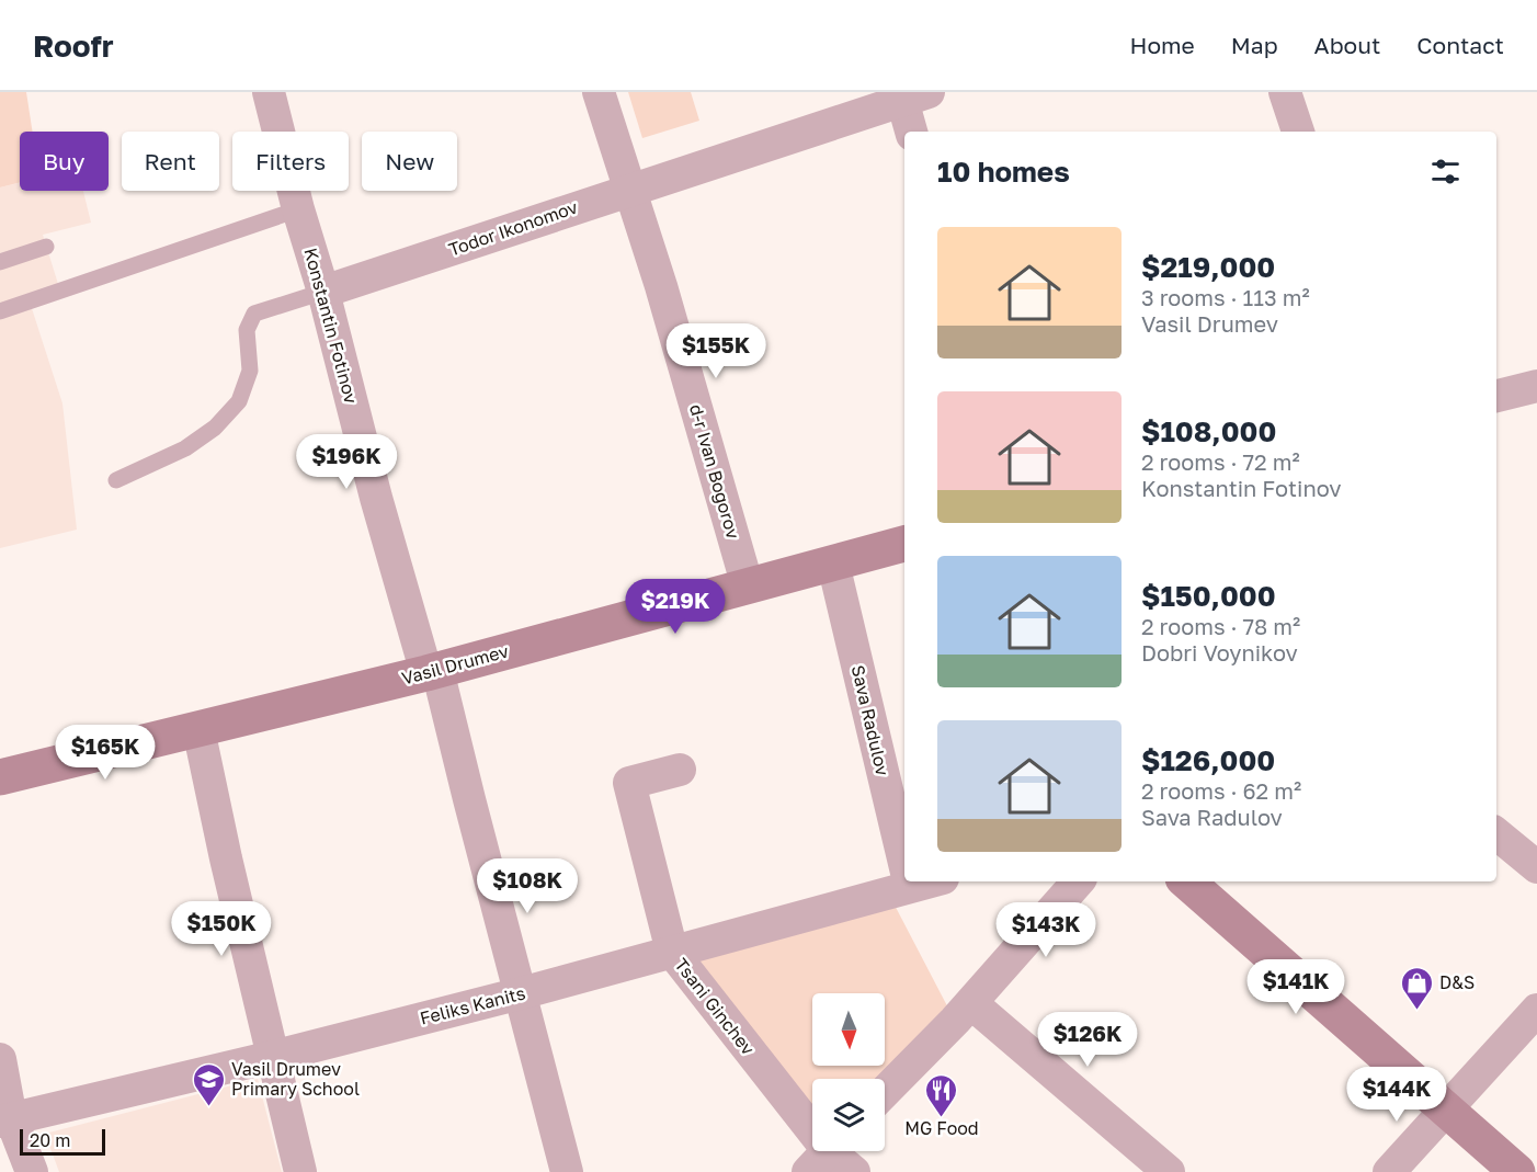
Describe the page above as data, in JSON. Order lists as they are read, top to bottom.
{
  "streets": {
    "street": [
      "Todor Ikonomov",
      "Konstantin Fotinov",
      "d-r Ivan Bogorov",
      "Vasil Drumev",
      "Sava Radulov",
      "Feliks Kanits",
      "Tsani Ginchev"
    ]
  },
  "crossings": [
    ["Todor Ikonomov", "Konstantin Fotinov"],
    ["Todor Ikonomov", "d-r Ivan Bogorov"],
    ["Konstantin Fotinov", "Vasil Drumev"],
    ["Konstantin Fotinov", "Feliks Kanits"],
    ["d-r Ivan Bogorov", "Vasil Drumev"],
    ["Vasil Drumev", "Sava Radulov"],
    ["Feliks Kanits", "Tsani Ginchev"]
  ],
  "places": {
    "shop": ["D&S"],
    "school or university": ["Vasil Drumev Primary School"],
    "restaurant": ["MG Food"]
  },
  "scale_bar": "20 m",
  "north": "bottom",
  "page": {
    "header": "Roofr",
    "nav": [
      "Home",
      "Map",
      "About",
      "Contact"
    ],
    "chip": [
      "Buy",
      "Rent",
      "Filters",
      "New"
    ],
    "heading": "10 homes",
    "list": [
      {
        "name": "$219,000",
        "note": "3 rooms · 113 m² · Vasil Drumev"
      },
      {
        "name": "$108,000",
        "note": "2 rooms · 72 m² · Konstantin Fotinov"
      },
      {
        "name": "$150,000",
        "note": "2 rooms · 78 m² · Dobri Voynikov"
      },
      {
        "name": "$126,000",
        "note": "2 rooms · 62 m² · Sava Radulov"
      }
    ],
    "price": [
      "$155K",
      "$196K",
      "$219K",
      "$165K",
      "$108K",
      "$150K",
      "$143K",
      "$141K",
      "$126K",
      "$144K"
    ],
    "scale": "20 m"
  }
}
